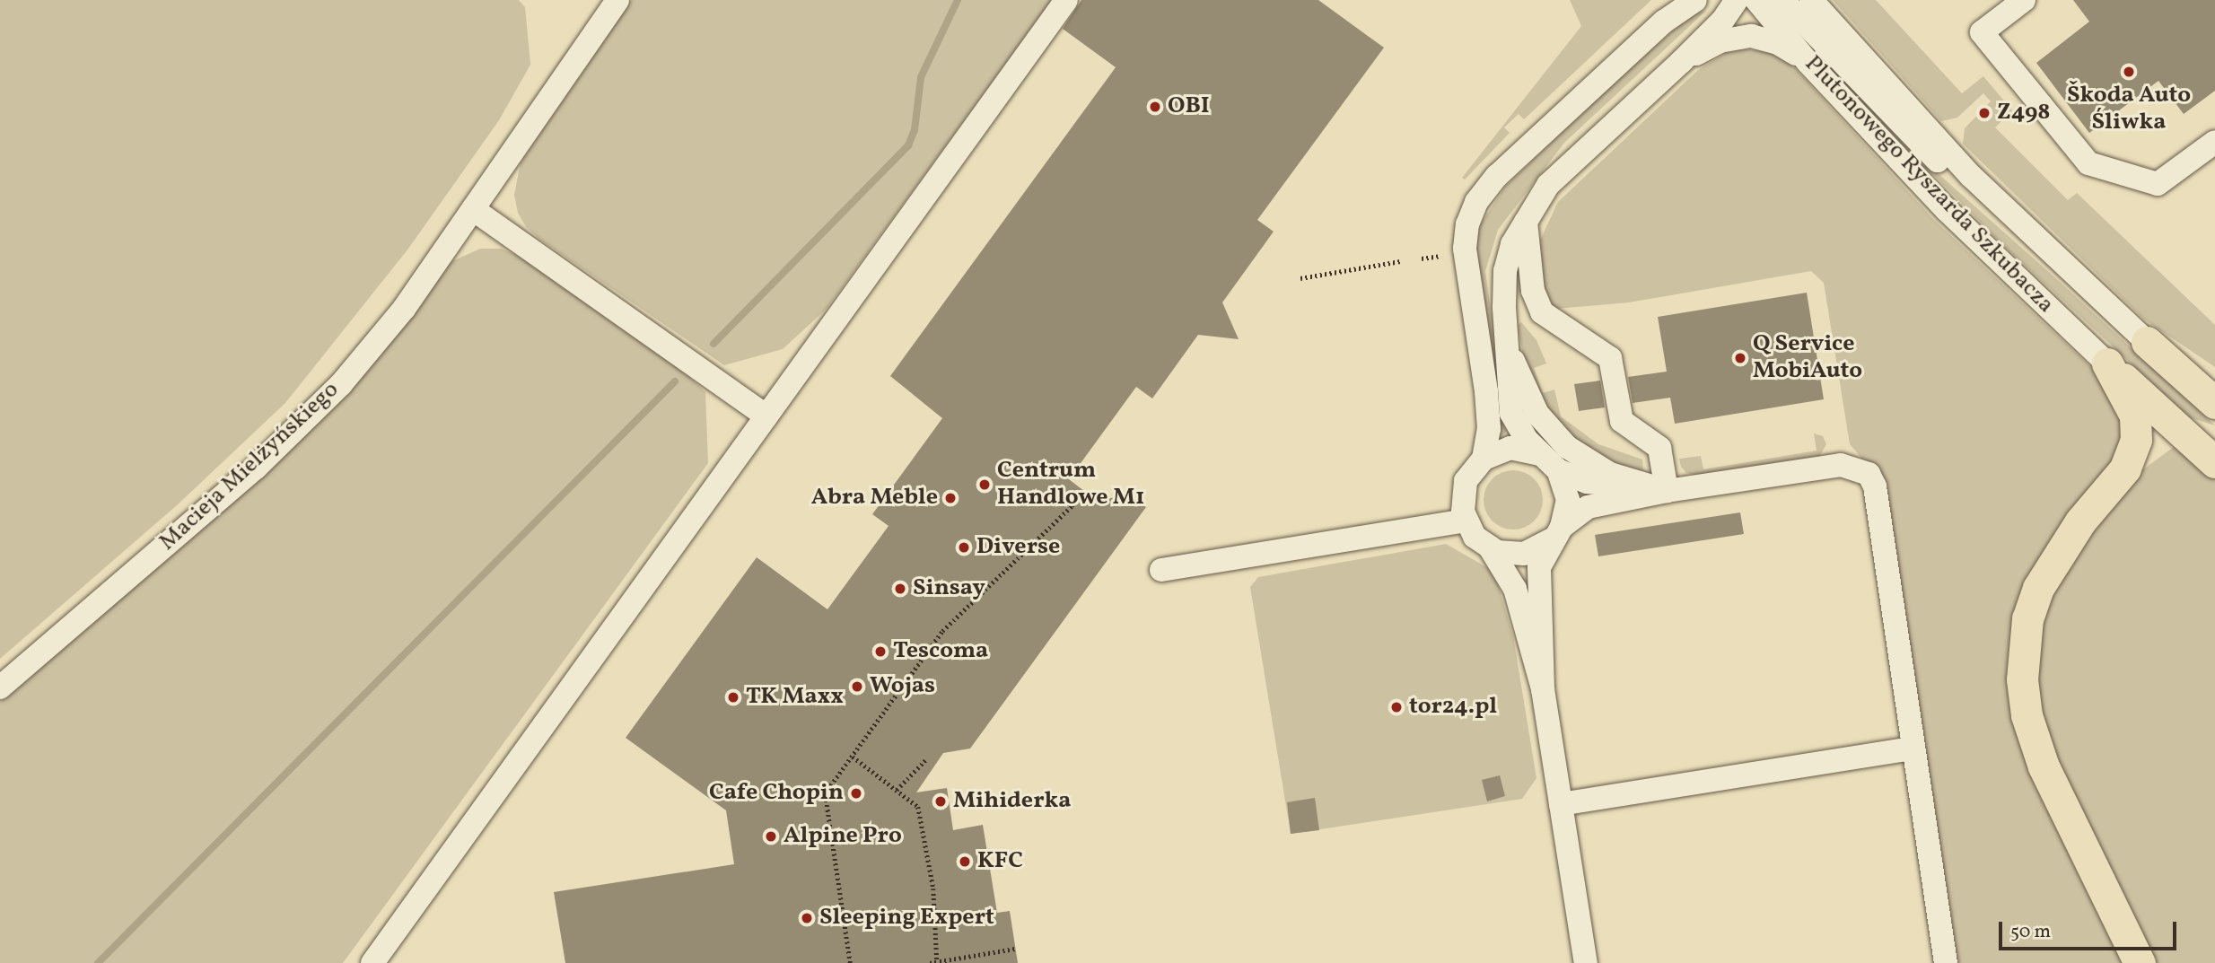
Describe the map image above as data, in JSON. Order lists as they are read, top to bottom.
{
  "streets": {
    "street": ["Plutonowego Ryszarda Szkubacza", "Macieja Mielżyńskiego"]
  },
  "places": [
    "Škoda Auto Śliwka",
    "OBI",
    "Z498",
    "Q Service MobiAuto",
    "Centrum Handlowe M1",
    "Abra Meble",
    "Diverse",
    "Sinsay",
    "Tescoma",
    "Wojas",
    "TK Maxx",
    "tor24.pl",
    "Cafe Chopin",
    "Mihiderka",
    "Alpine Pro",
    "KFC",
    "Sleeping Expert"
  ],
  "scale_bar": "50 m"
}
